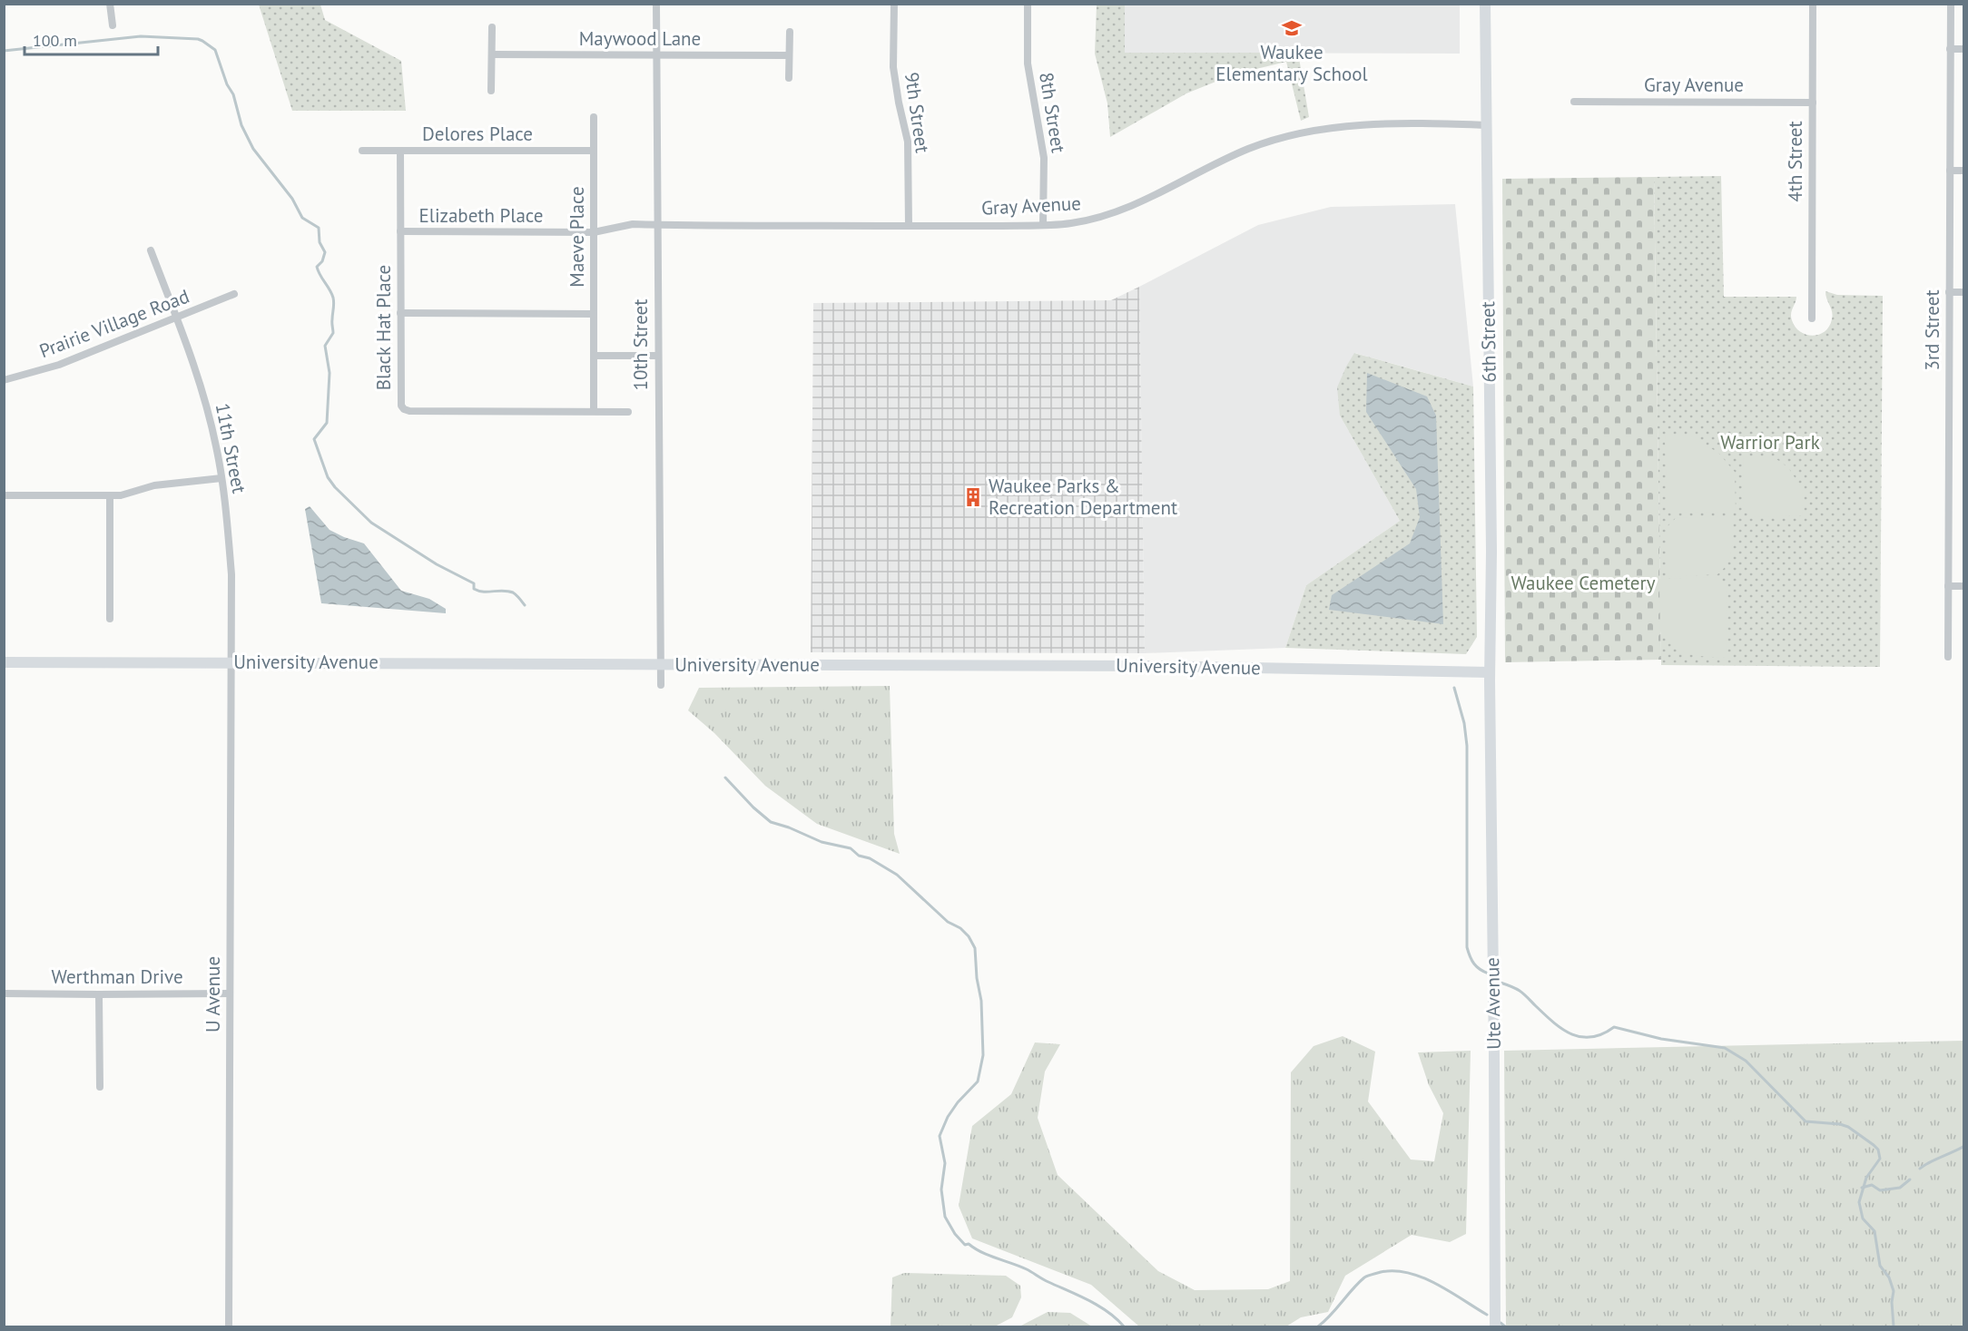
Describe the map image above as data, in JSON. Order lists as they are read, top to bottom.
{
  "streets": {
    "street": [
      "Maywood Lane",
      "Gray Avenue",
      "9th Street",
      "8th Street",
      "Delores Place",
      "4th Street",
      "Elizabeth Place",
      "Maeve Place",
      "Prairie Village Road",
      "Black Hat Place",
      "3rd Street",
      "6th Street",
      "10th Street",
      "11th Street",
      "University Avenue",
      "Werthman Drive",
      "U Avenue",
      "Ute Avenue"
    ]
  },
  "crossings": [
    ["Maywood Lane", "10th Street"],
    ["Gray Avenue", "9th Street"],
    ["Gray Avenue", "8th Street"],
    ["Gray Avenue", "4th Street"],
    ["Gray Avenue", "Elizabeth Place"],
    ["Gray Avenue", "6th Street"],
    ["Gray Avenue", "10th Street"],
    ["Delores Place", "Maeve Place"],
    ["Delores Place", "Black Hat Place"],
    ["Elizabeth Place", "Maeve Place"],
    ["Elizabeth Place", "Black Hat Place"],
    ["Elizabeth Place", "10th Street"],
    ["Maeve Place", "Black Hat Place"],
    ["Prairie Village Road", "11th Street"],
    ["6th Street", "University Avenue"],
    ["6th Street", "Ute Avenue"],
    ["10th Street", "University Avenue"],
    ["11th Street", "University Avenue"],
    ["11th Street", "U Avenue"],
    ["University Avenue", "U Avenue"],
    ["University Avenue", "Ute Avenue"],
    ["Werthman Drive", "U Avenue"]
  ],
  "parks": ["Warrior Park", "Waukee Cemetery"],
  "places": {
    "school or university": ["Waukee Elementary School"],
    "building": ["Waukee Parks & Recreation Department"]
  },
  "scale_bar": "100 m"
}
